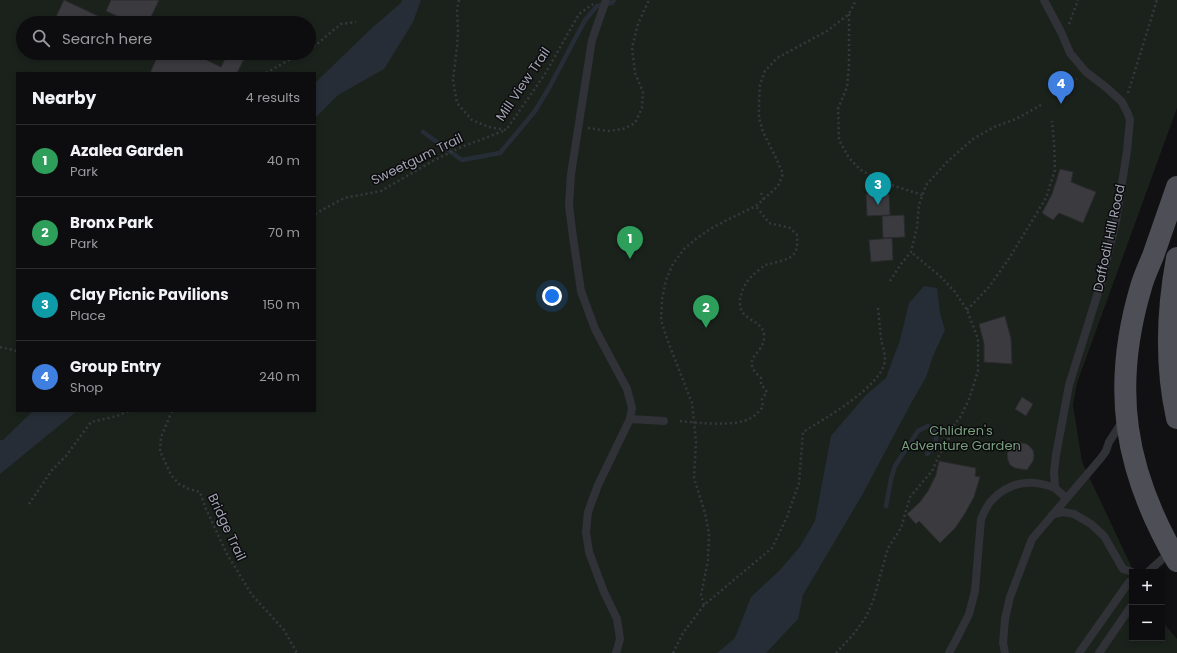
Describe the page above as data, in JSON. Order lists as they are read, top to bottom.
{
  "streets": {
    "lane": ["Daffodil Hill Road"],
    "path": ["Mill View Trail", "Sweetgum Trail", "Bridge Trail"]
  },
  "crossings": [
    ["Mill View Trail", "Sweetgum Trail"]
  ],
  "parks": ["Chlidren's Adventure Garden"],
  "page": {
    "search": "Search here",
    "pins": [
      "4",
      "3",
      "1",
      "2"
    ],
    "heading": ["Nearby", "4 results"],
    "list": [
      {
        "mark": "1",
        "name": "Azalea Garden",
        "note": "Park",
        "value": "40 m"
      },
      {
        "mark": "2",
        "name": "Bronx Park",
        "note": "Park",
        "value": "70 m"
      },
      {
        "mark": "3",
        "name": "Clay Picnic Pavilions",
        "note": "Place",
        "value": "150 m"
      },
      {
        "mark": "4",
        "name": "Group Entry",
        "note": "Shop",
        "value": "240 m"
      }
    ],
    "map_buttons": ["+", "−"]
  }
}
